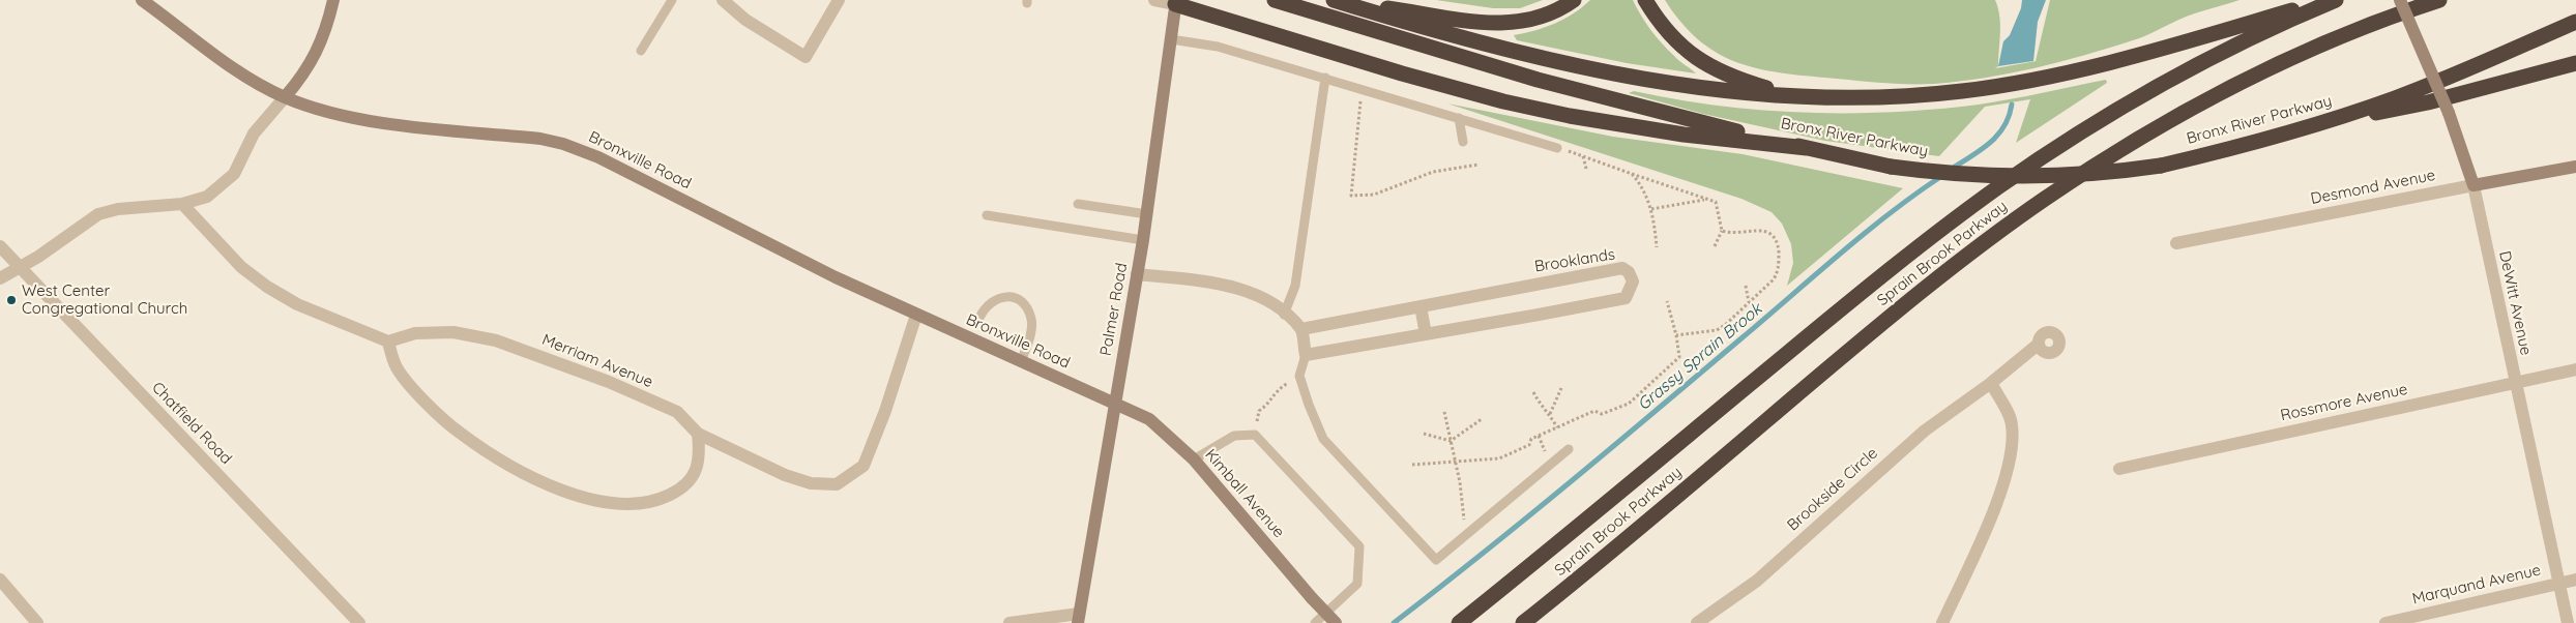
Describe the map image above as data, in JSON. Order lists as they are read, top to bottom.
{
  "streets": {
    "highway": ["Bronx River Parkway", "Sprain Brook Parkway"],
    "street": [
      "Bronxville Road",
      "Desmond Avenue",
      "Brooklands",
      "DeWitt Avenue",
      "Palmer Road",
      "Merriam Avenue",
      "Rossmore Avenue",
      "Chatfield Road",
      "Brookside Circle",
      "Kimball Avenue",
      "Marquand Avenue"
    ]
  },
  "crossings": [
    ["Bronxville Road", "Palmer Road"],
    ["Bronxville Road", "Merriam Avenue"],
    ["Bronxville Road", "Kimball Avenue"],
    ["Desmond Avenue", "DeWitt Avenue"],
    ["DeWitt Avenue", "Rossmore Avenue"],
    ["DeWitt Avenue", "Marquand Avenue"],
    ["Palmer Road", "Kimball Avenue"]
  ],
  "water": ["Grassy Sprain Brook"],
  "places": ["West Center Congregational Church"]
}
